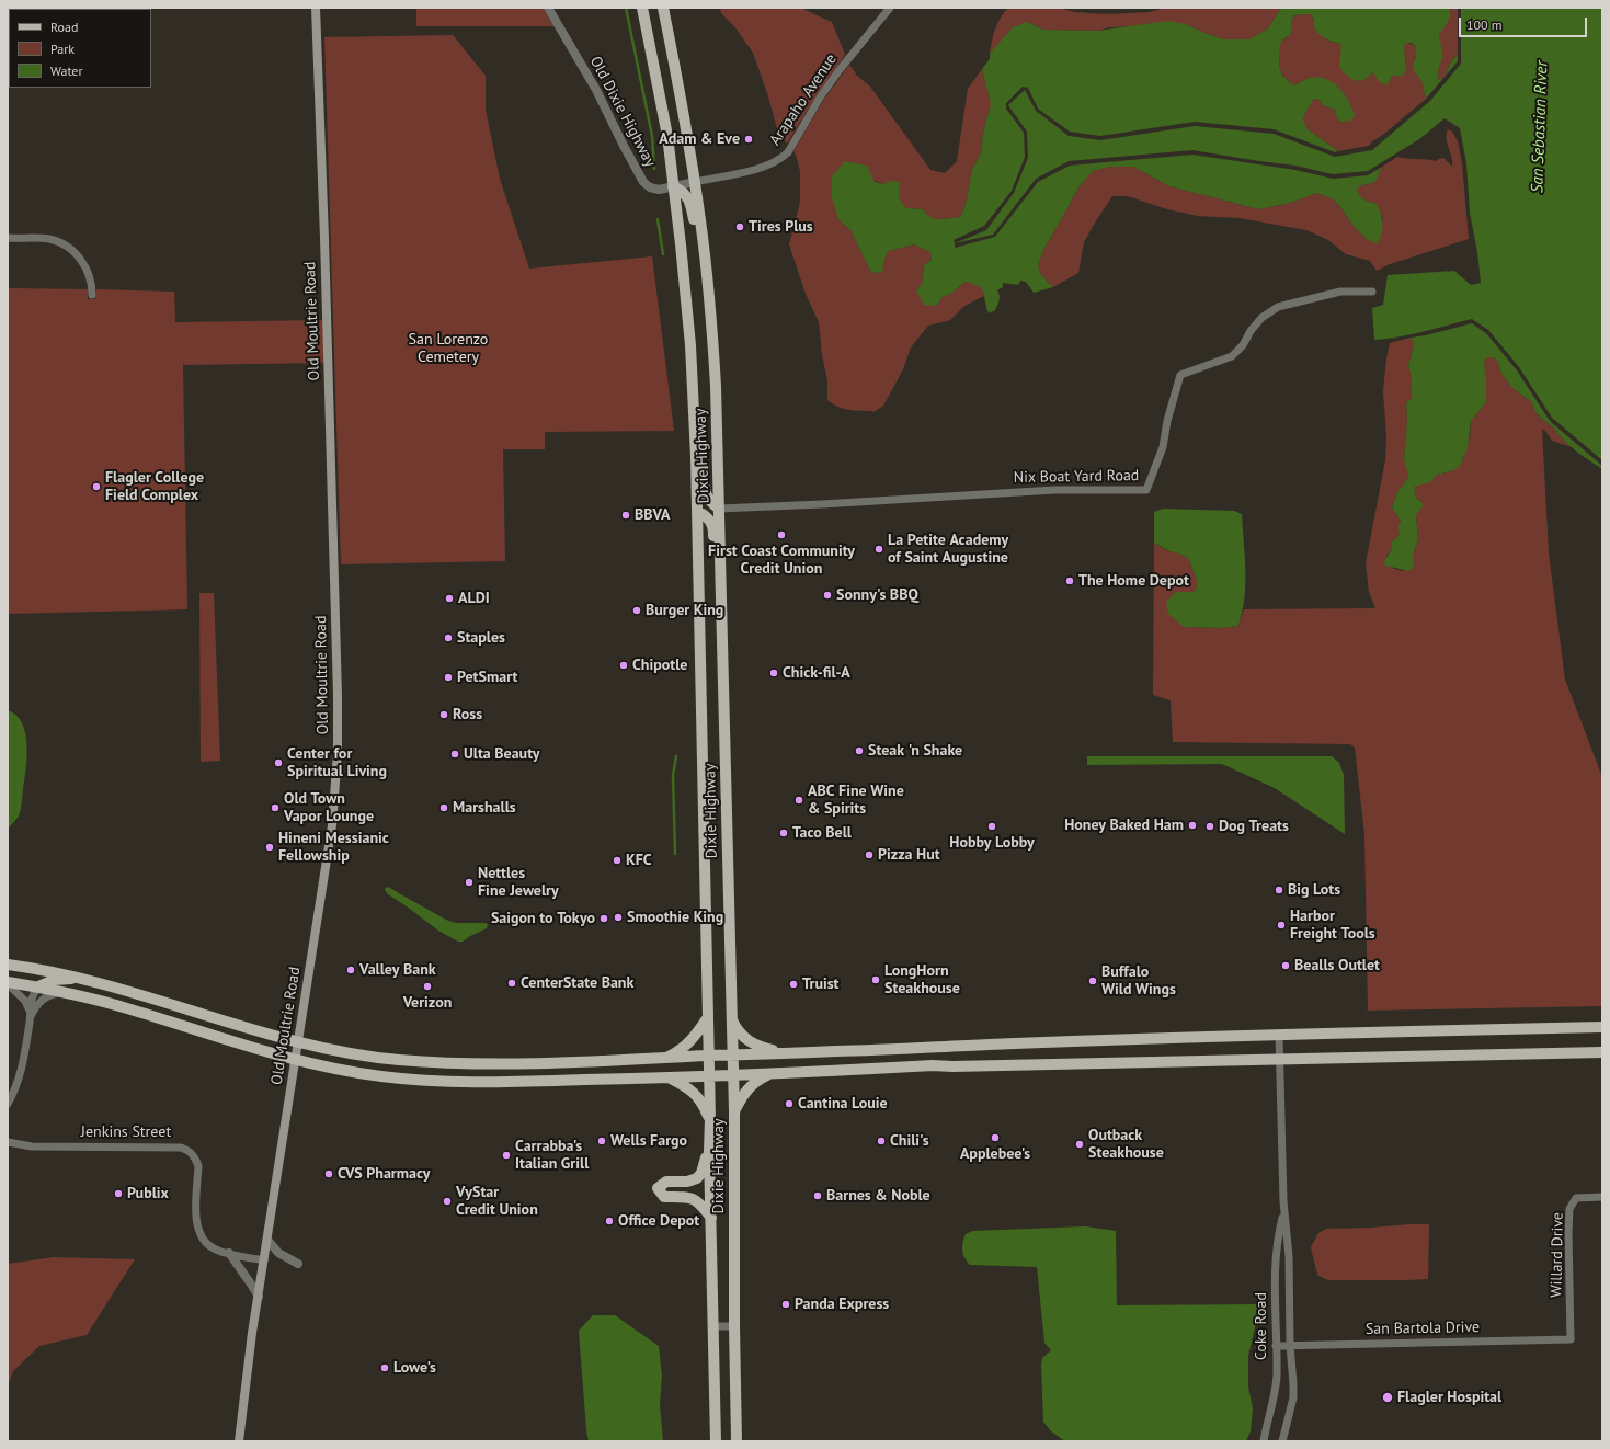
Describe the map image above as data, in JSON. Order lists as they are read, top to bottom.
{
  "streets": {
    "main road": ["Old Moultrie Road", "Dixie Highway"],
    "street": [
      "Arapaho Avenue",
      "Old Dixie Highway",
      "Nix Boat Yard Road",
      "Jenkins Street",
      "Willard Drive",
      "Coke Road",
      "San Bartola Drive"
    ]
  },
  "crossings": [
    ["Arapaho Avenue", "Old Dixie Highway"],
    ["Arapaho Avenue", "Dixie Highway"],
    ["Old Dixie Highway", "Dixie Highway"],
    ["Old Moultrie Road", "Jenkins Street"],
    ["Dixie Highway", "Nix Boat Yard Road"],
    ["Willard Drive", "San Bartola Drive"],
    ["Coke Road", "San Bartola Drive"]
  ],
  "water": ["San Sebastian River"],
  "parks": ["San Lorenzo Cemetery"],
  "places": [
    "Adam & Eve",
    "Tires Plus",
    "Flagler College Field Complex",
    "BBVA",
    "First Coast Community Credit Union",
    "La Petite Academy of Saint Augustine",
    "The Home Depot",
    "Sonny's BBQ",
    "ALDI",
    "Burger King",
    "Staples",
    "Chipotle",
    "Chick-fil-A",
    "PetSmart",
    "Ross",
    "Steak 'n Shake",
    "Ulta Beauty",
    "Center for Spiritual Living",
    "ABC Fine Wine & Spirits",
    "Old Town Vapor Lounge",
    "Marshalls",
    "Honey Baked Ham",
    "Hobby Lobby",
    "Dog Treats",
    "Taco Bell",
    "Hineni Messianic Fellowship",
    "Pizza Hut",
    "KFC",
    "Nettles Fine Jewelry",
    "Big Lots",
    "Smoothie King",
    "Saigon to Tokyo",
    "Harbor Freight Tools",
    "Bealls Outlet",
    "Valley Bank",
    "LongHorn Steakhouse",
    "Buffalo Wild Wings",
    "CenterState Bank",
    "Truist",
    "Verizon",
    "Cantina Louie",
    "Applebee's",
    "Wells Fargo",
    "Chili's",
    "Outback Steakhouse",
    "Carrabba's Italian Grill",
    "CVS Pharmacy",
    "Publix",
    "Barnes & Noble",
    "VyStar Credit Union",
    "Office Depot",
    "Panda Express",
    "Lowe's",
    "Flagler Hospital"
  ],
  "legend": ["Road", "Park", "Water"],
  "scale_bar": "100 m"
}
